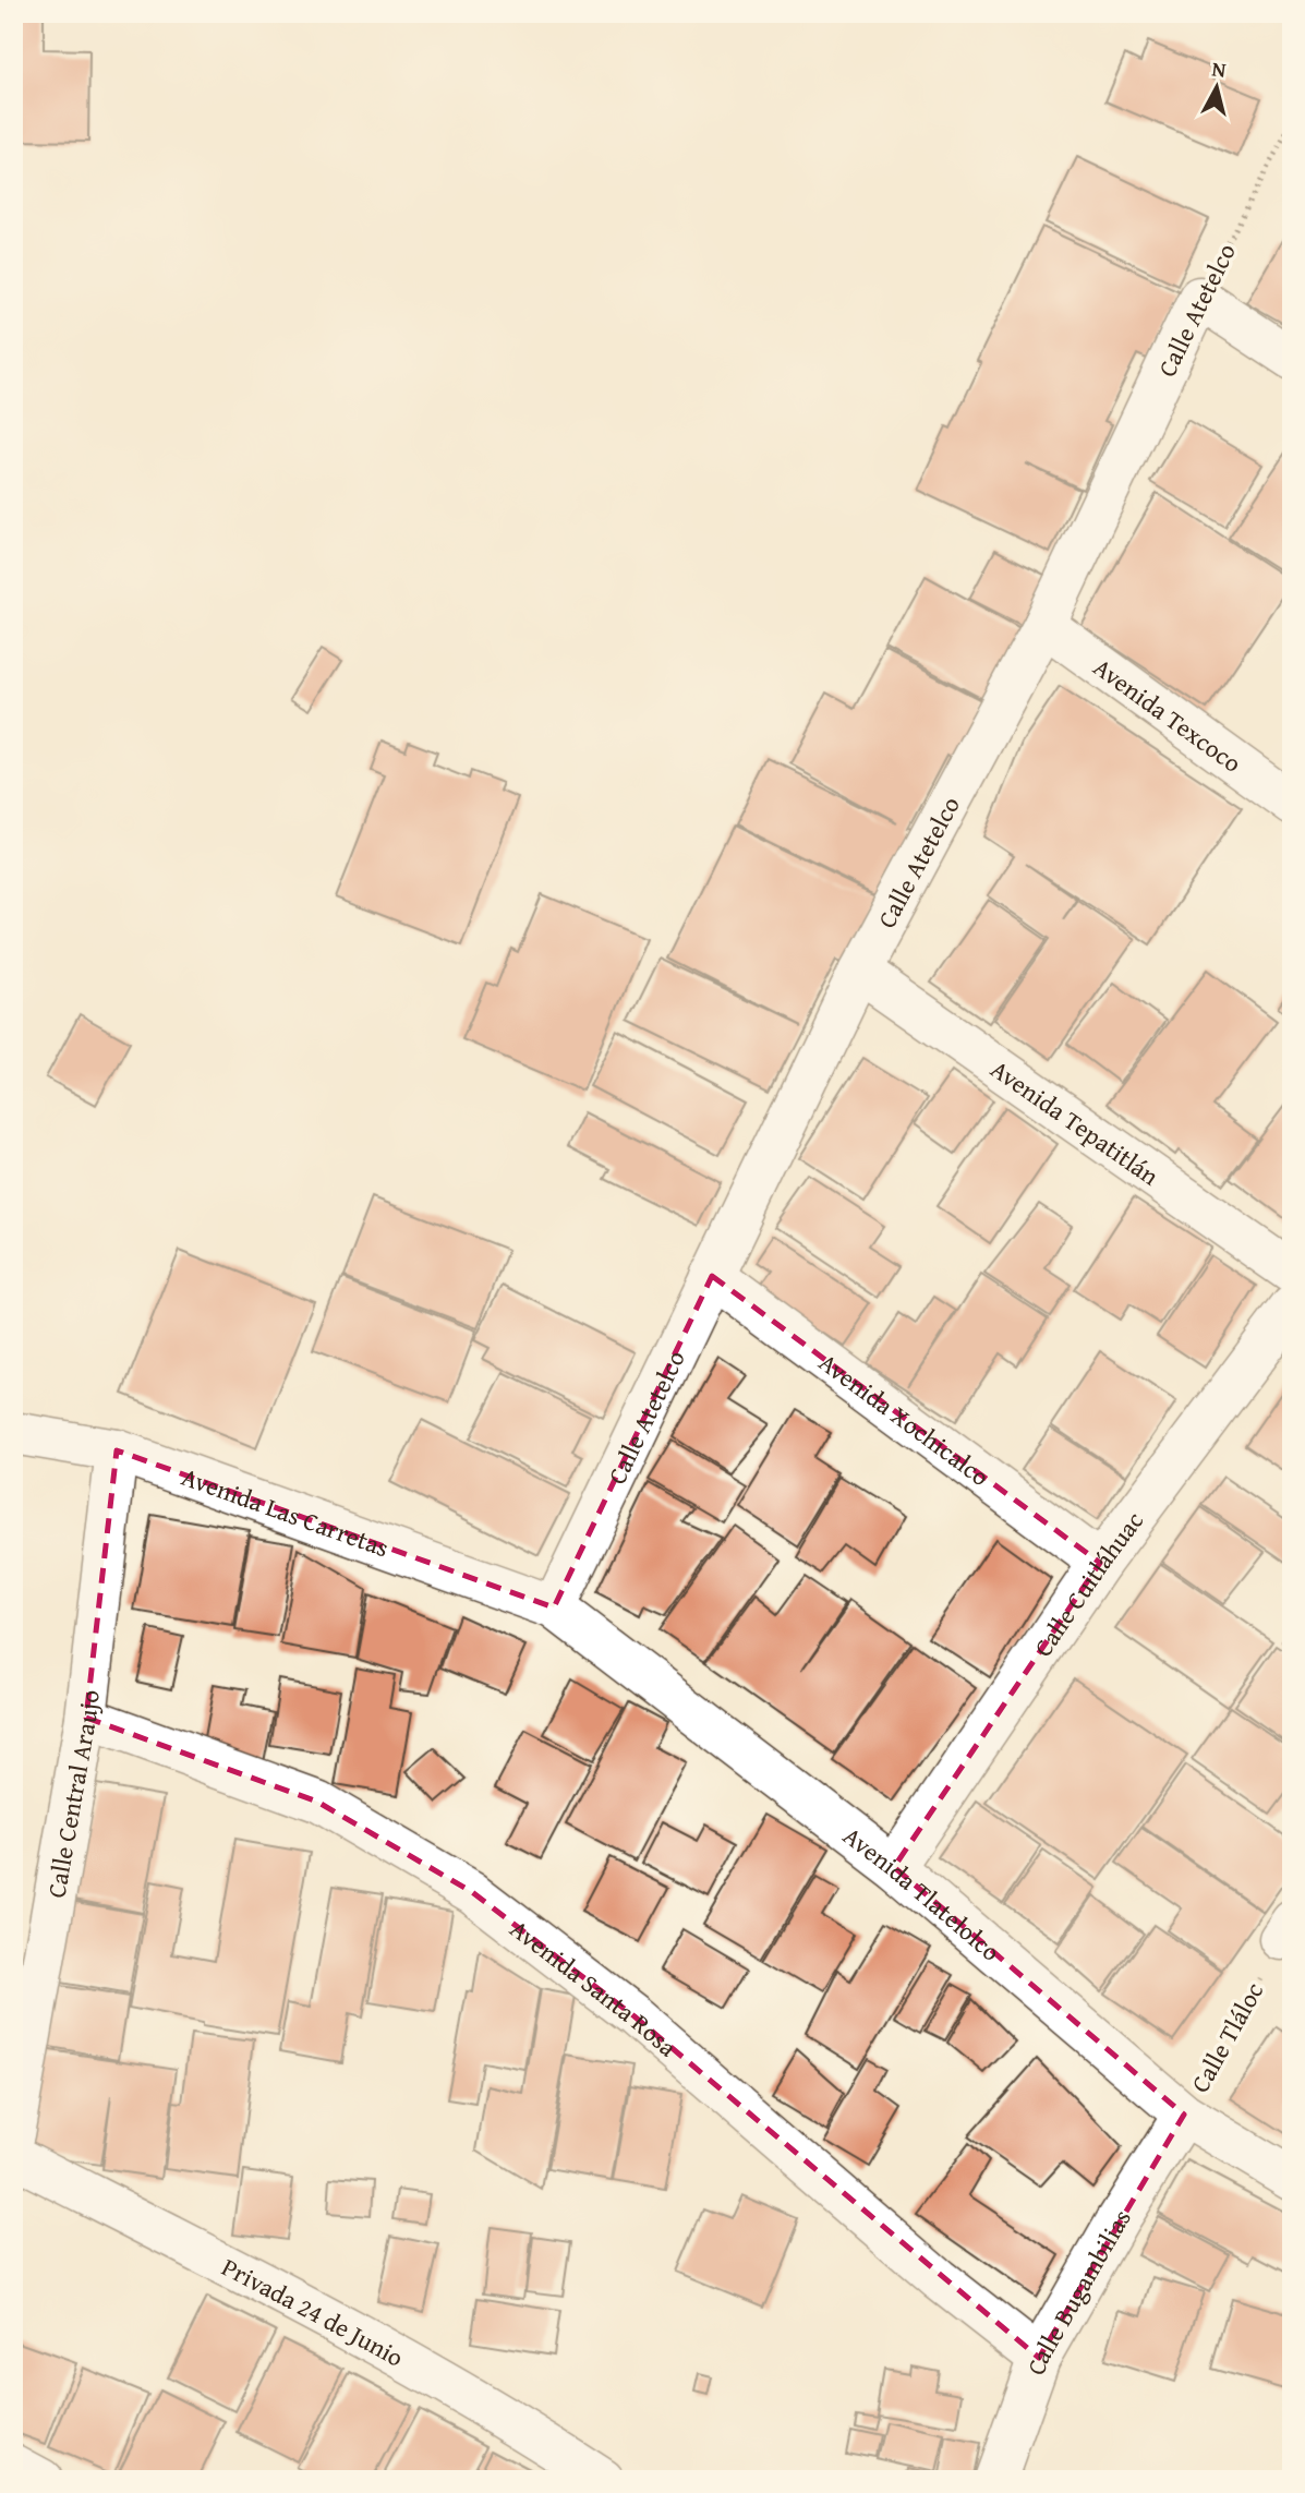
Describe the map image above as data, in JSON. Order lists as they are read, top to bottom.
{
  "streets": {
    "street": [
      "Calle Atetelco",
      "Avenida Texcoco",
      "Avenida Tepatitlán",
      "Avenida Xochicalco",
      "Avenida Las Carretas",
      "Calle Cuitláhuac",
      "Calle Central Araujo",
      "Avenida Tlatelolco",
      "Avenida Santa Rosa",
      "Calle Bugambilias",
      "Privada 24 de Junio"
    ],
    "path": ["Calle Tláloc"]
  },
  "crossings": [
    ["Calle Atetelco", "Avenida Texcoco"],
    ["Calle Atetelco", "Avenida Tepatitlán"],
    ["Calle Atetelco", "Avenida Xochicalco"],
    ["Calle Atetelco", "Avenida Las Carretas"],
    ["Calle Atetelco", "Avenida Tlatelolco"],
    ["Avenida Xochicalco", "Calle Cuitláhuac"],
    ["Avenida Las Carretas", "Calle Central Araujo"],
    ["Avenida Las Carretas", "Avenida Tlatelolco"],
    ["Calle Cuitláhuac", "Avenida Tlatelolco"],
    ["Calle Central Araujo", "Avenida Santa Rosa"],
    ["Avenida Tlatelolco", "Calle Tláloc"],
    ["Avenida Tlatelolco", "Calle Bugambilias"],
    ["Avenida Santa Rosa", "Calle Bugambilias"],
    ["Calle Tláloc", "Calle Bugambilias"]
  ],
  "north": "top"
}
